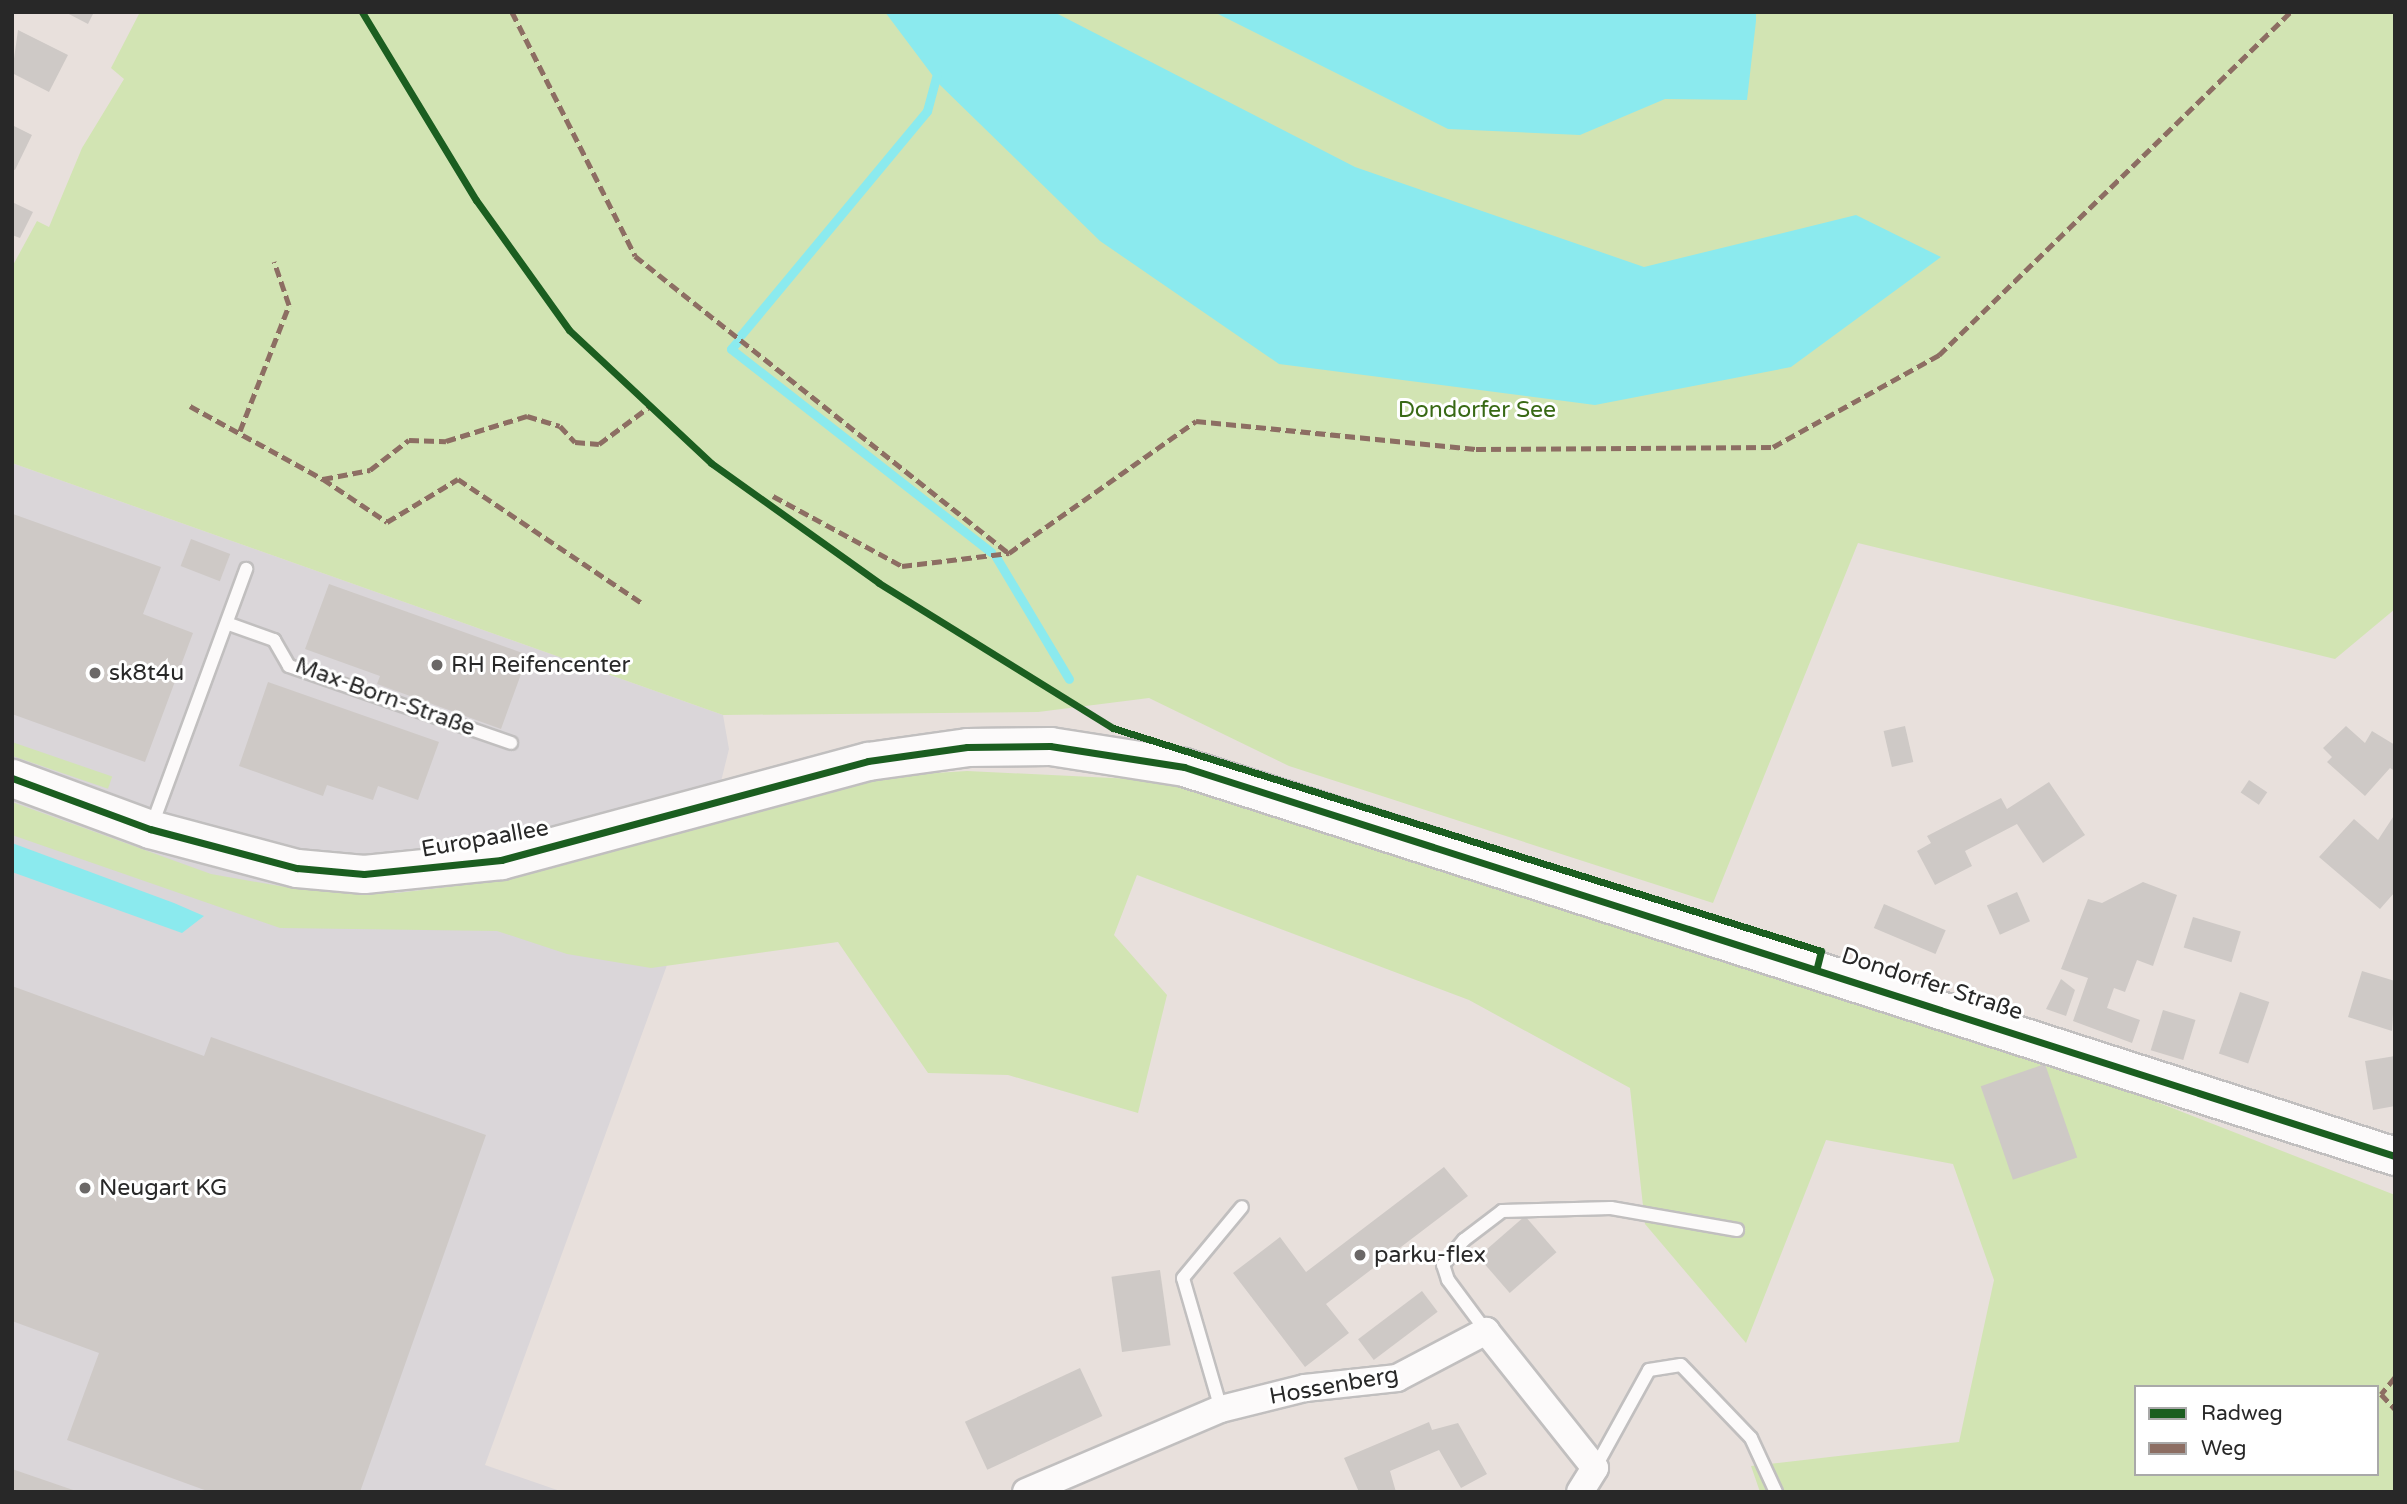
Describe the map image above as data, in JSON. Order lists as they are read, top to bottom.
{
  "streets": {
    "main road": ["Europaallee", "Dondorfer Straße"],
    "street": ["Hossenberg"],
    "lane": ["Max-Born-Straße"]
  },
  "crossings": [
    ["Europaallee", "Dondorfer Straße"]
  ],
  "parks": ["Dondorfer See"],
  "places": [
    "RH Reifencenter",
    "sk8t4u",
    "Neugart KG",
    "parku-flex"
  ],
  "legend": ["Radweg", "Weg"]
}
